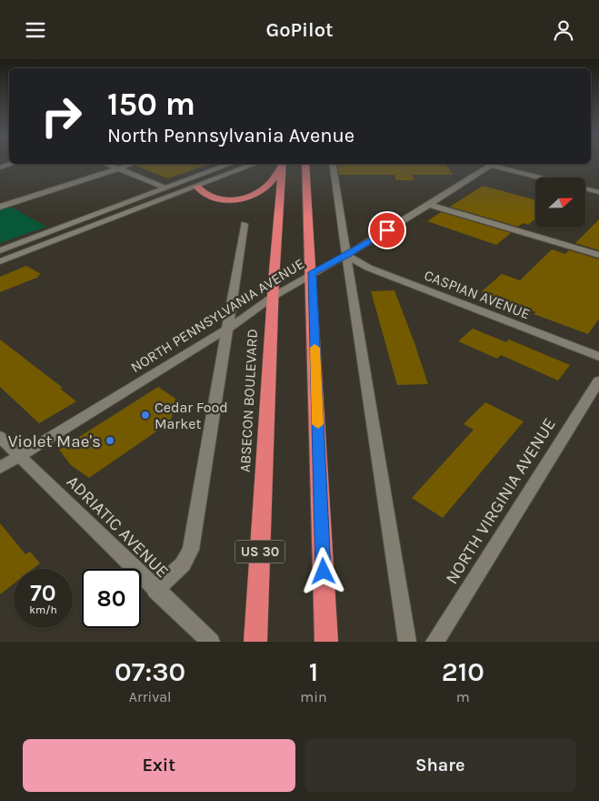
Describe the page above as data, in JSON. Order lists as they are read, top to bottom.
{
  "streets": {
    "highway": ["ABSECON BOULEVARD", "US 30"],
    "street": [
      "CASPIAN AVENUE",
      "NORTH PENNSYLVANIA AVENUE",
      "NORTH VIRGINIA AVENUE",
      "ADRIATIC AVENUE"
    ]
  },
  "crossings": [
    ["CASPIAN AVENUE", "NORTH PENNSYLVANIA AVENUE"],
    ["NORTH PENNSYLVANIA AVENUE", "ABSECON BOULEVARD"],
    ["NORTH PENNSYLVANIA AVENUE", "ADRIATIC AVENUE"],
    ["ABSECON BOULEVARD", "ADRIATIC AVENUE"]
  ],
  "places": ["Cedar Food Market", "Violet Mae's"],
  "north": "right",
  "page": {
    "header": "GoPilot",
    "turn": ["150 m", "North Pennsylvania Avenue"],
    "speed": "70 km/h",
    "limit": "80",
    "eta": [
      "07:30",
      "Arrival",
      "1",
      "min",
      "210",
      "m"
    ],
    "buttons": ["Exit", "Share"]
  }
}
